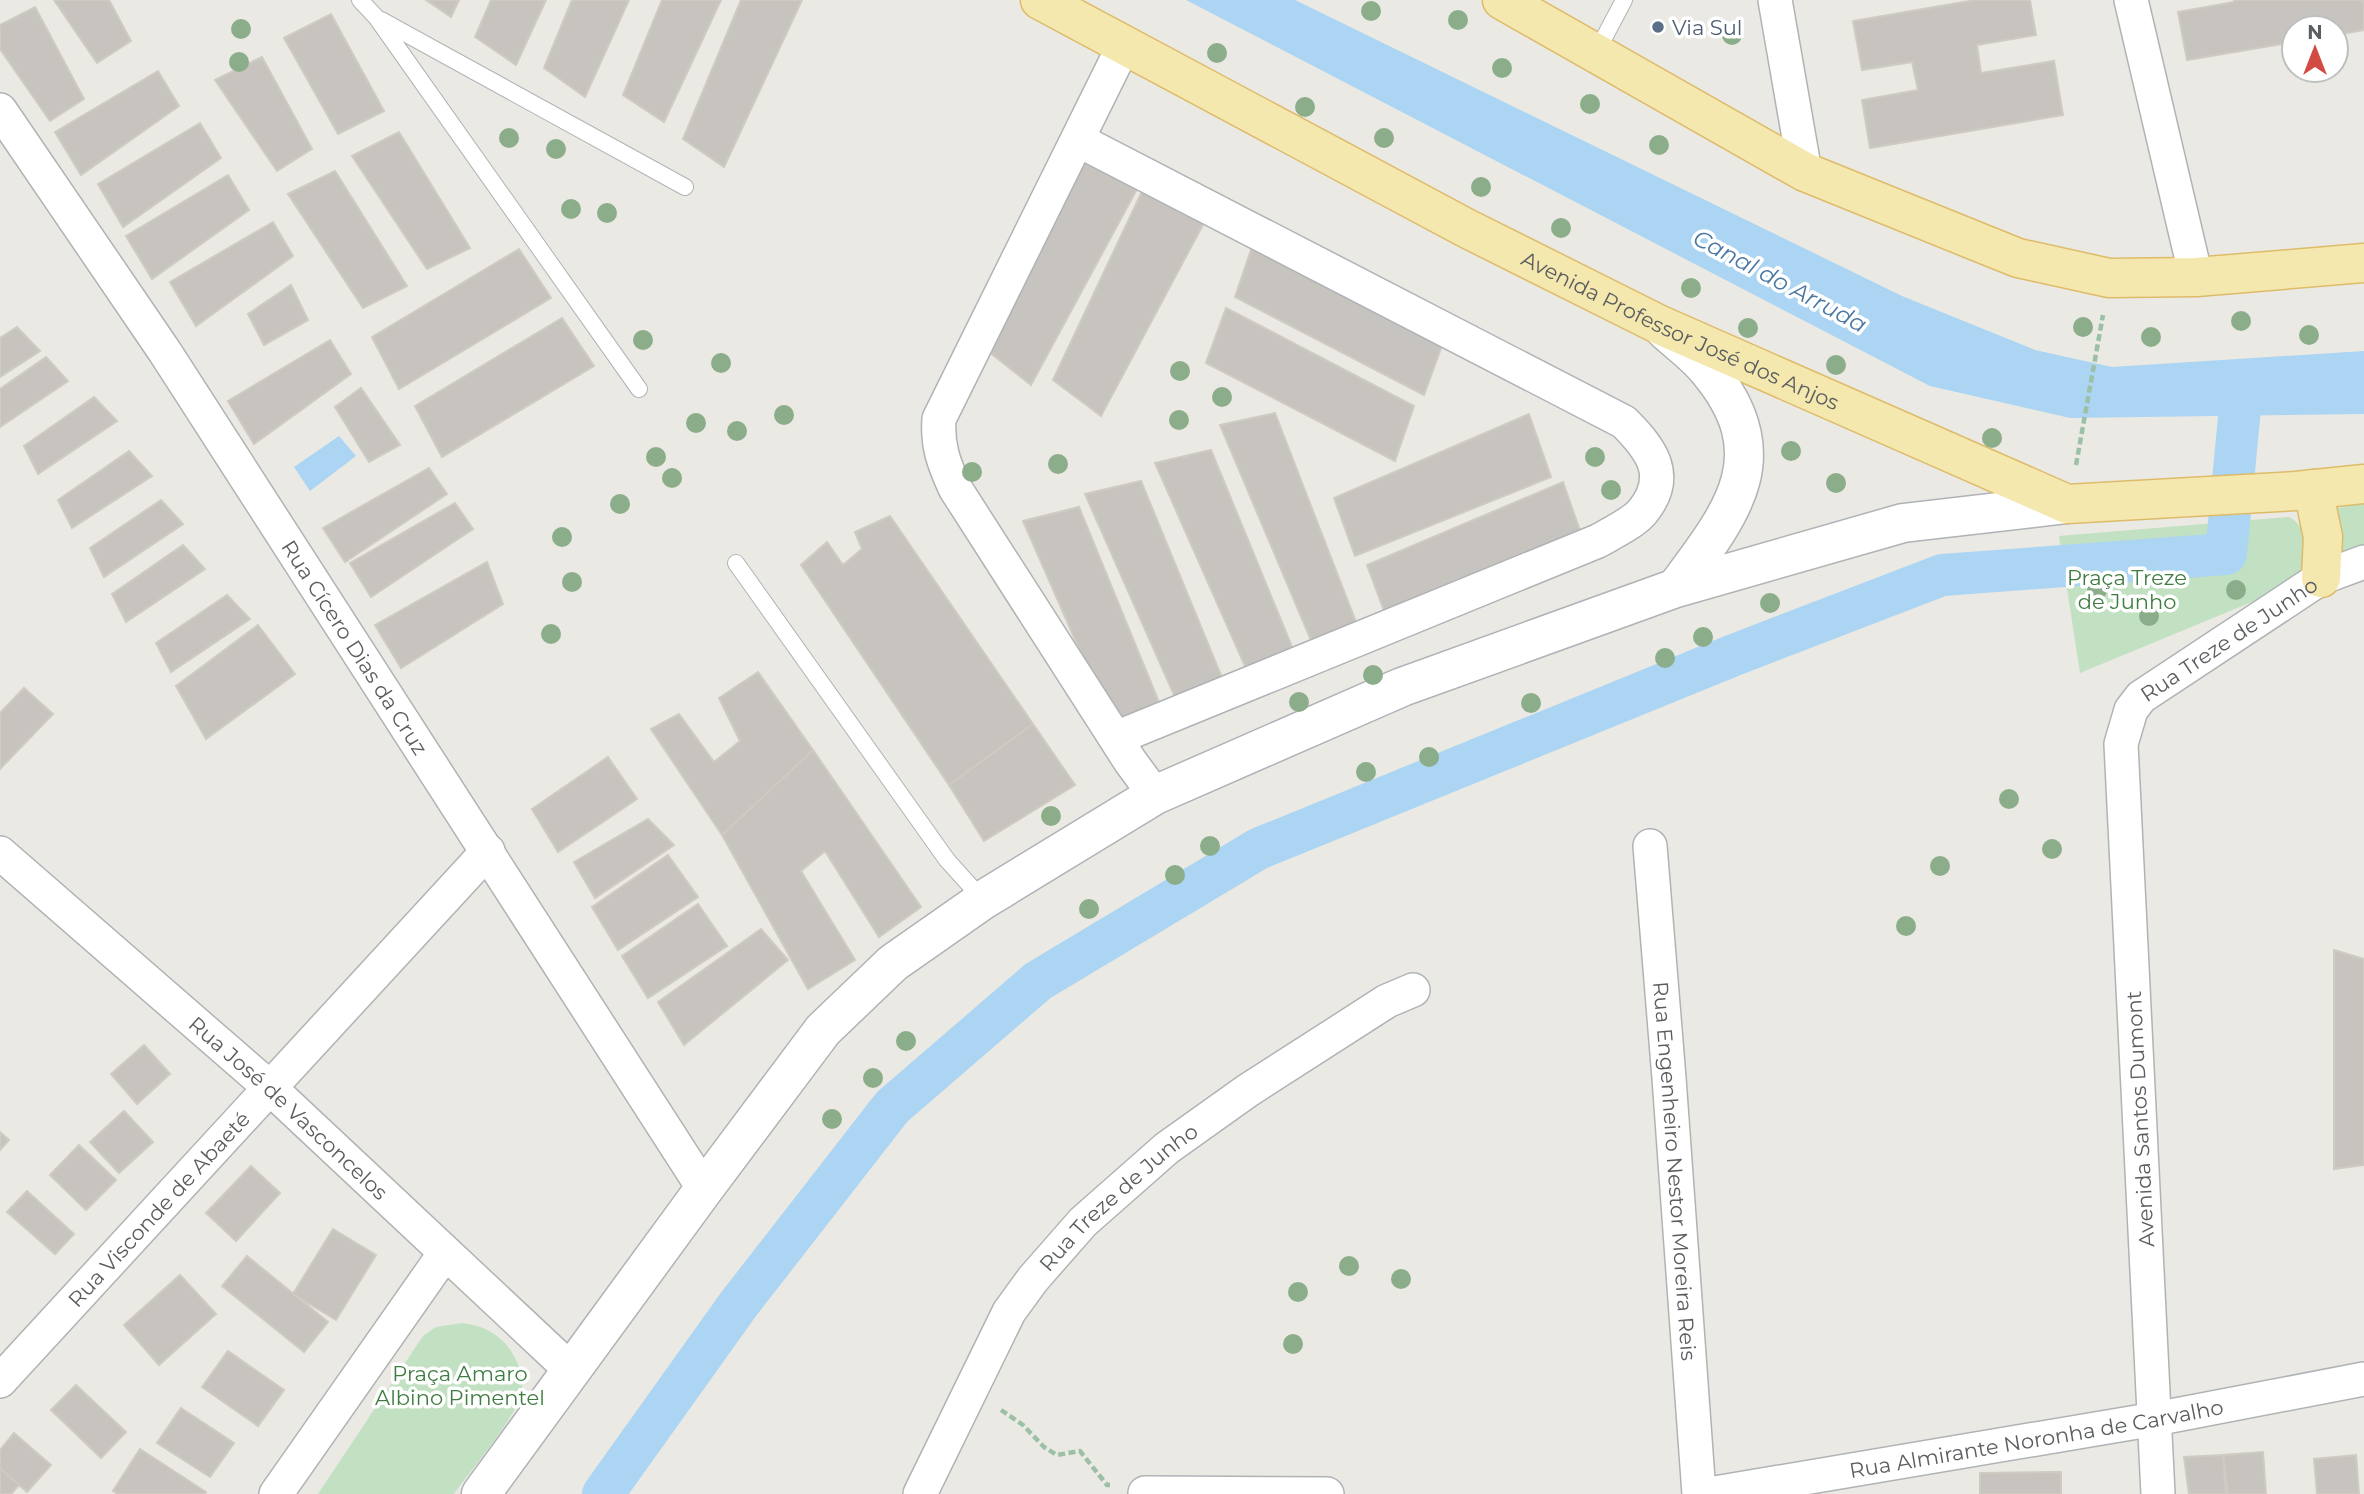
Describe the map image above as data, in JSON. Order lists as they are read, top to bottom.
{
  "streets": {
    "main road": ["Avenida Professor José dos Anjos"],
    "street": [
      "Rua Treze de Junho",
      "Rua Cícero Dias da Cruz",
      "Rua José de Vasconcelos",
      "Avenida Santos Dumont",
      "Rua Engenheiro Nestor Moreira Reis",
      "Rua Visconde de Abaeté",
      "Rua Almirante Noronha de Carvalho"
    ]
  },
  "crossings": [
    ["Rua Treze de Junho", "Avenida Santos Dumont"],
    ["Rua Cícero Dias da Cruz", "Rua Visconde de Abaeté"],
    ["Rua José de Vasconcelos", "Rua Visconde de Abaeté"],
    ["Avenida Santos Dumont", "Rua Almirante Noronha de Carvalho"]
  ],
  "water": ["Canal do Arruda"],
  "parks": ["Praça Treze de Junho", "Praça Amaro Albino Pimentel"],
  "places": ["Via Sul"],
  "north": "top"
}
